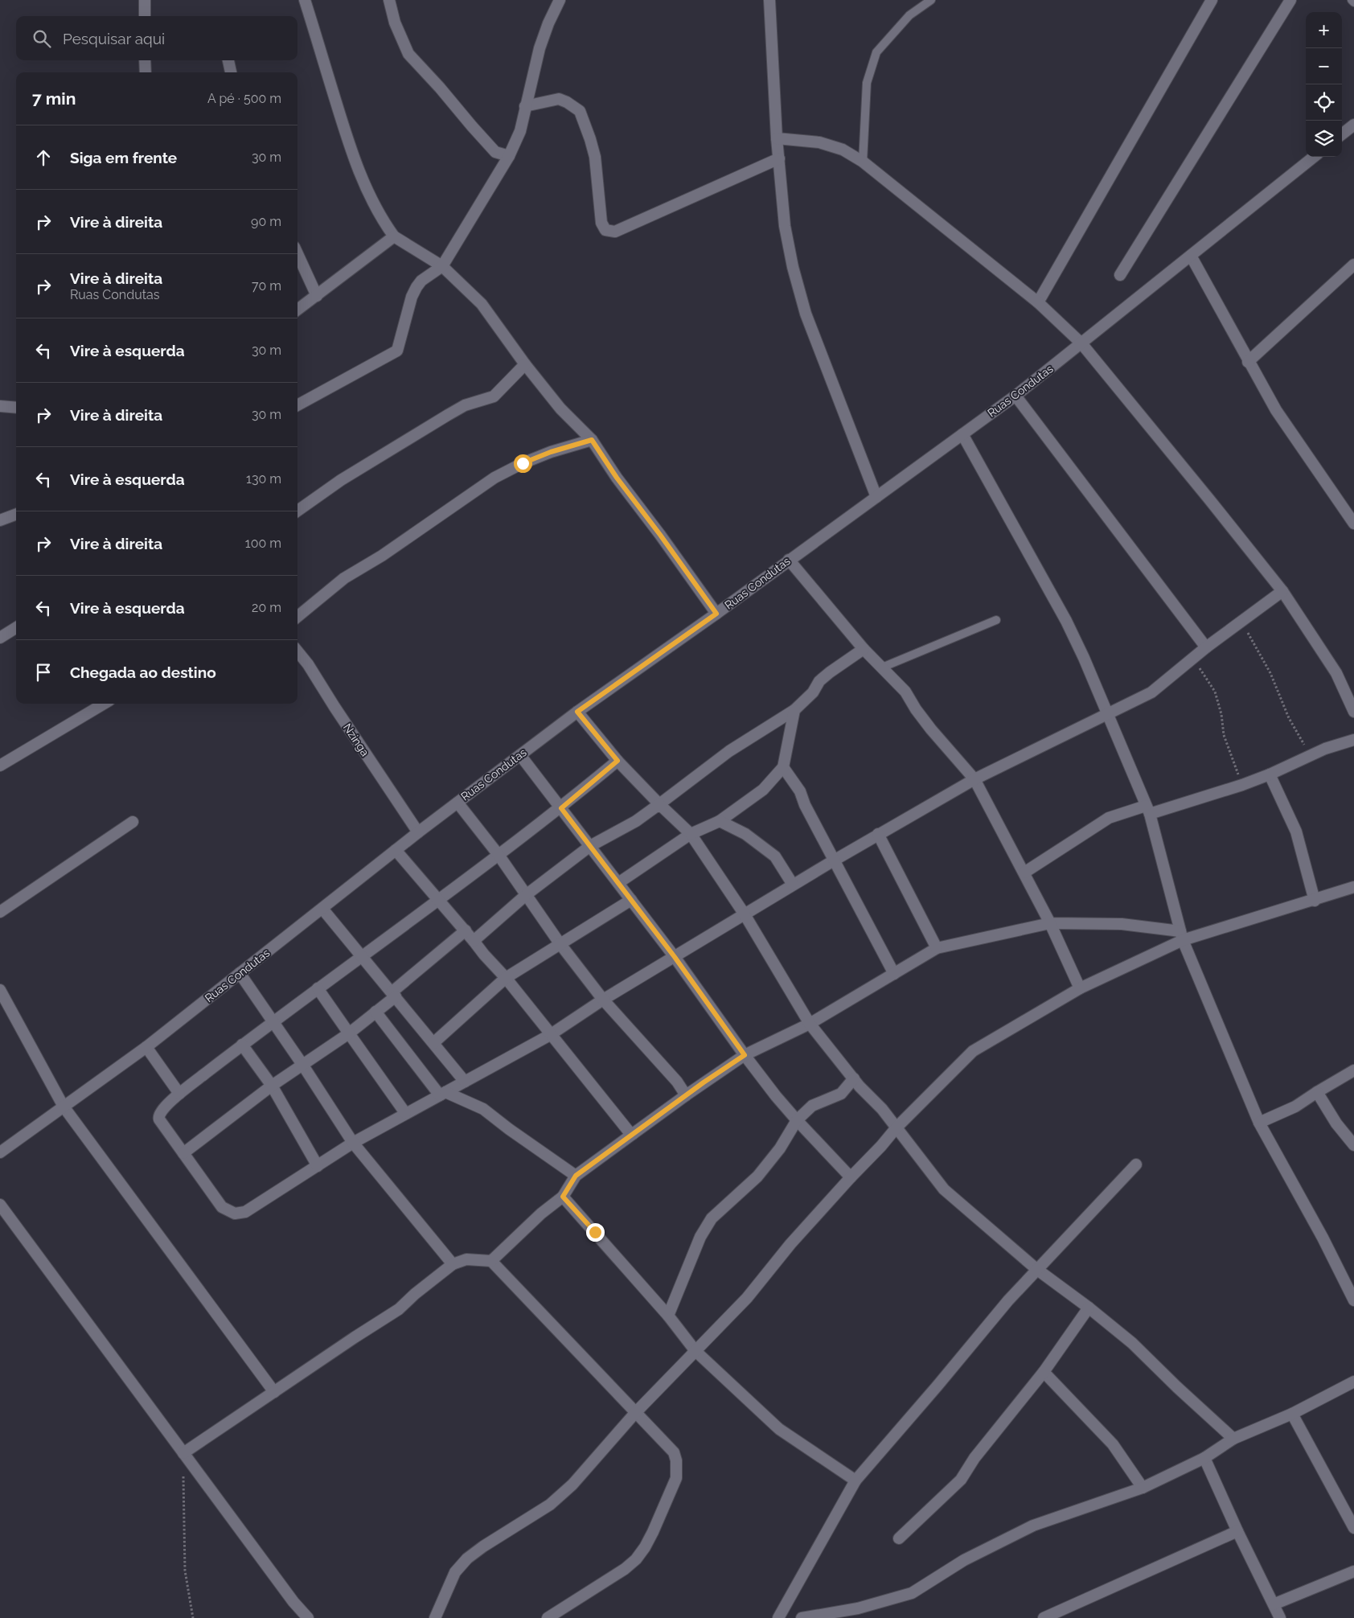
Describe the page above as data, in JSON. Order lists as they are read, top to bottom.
{
  "streets": {
    "street": ["Ruas Condutas", "Nzinga"]
  },
  "crossings": [
    ["Ruas Condutas", "Nzinga"]
  ],
  "page": {
    "map_buttons": ["+", "−"],
    "search": "Pesquisar aqui",
    "heading": ["7 min", "A pé · 500 m"],
    "list": [
      ["Siga em frente", "30 m"],
      ["Vire à direita", "90 m"],
      ["Vire à direita", "Ruas Condutas", "70 m"],
      ["Vire à esquerda", "30 m"],
      ["Vire à direita", "30 m"],
      ["Vire à esquerda", "130 m"],
      ["Vire à direita", "100 m"],
      ["Vire à esquerda", "20 m"],
      "Chegada ao destino"
    ]
  }
}
